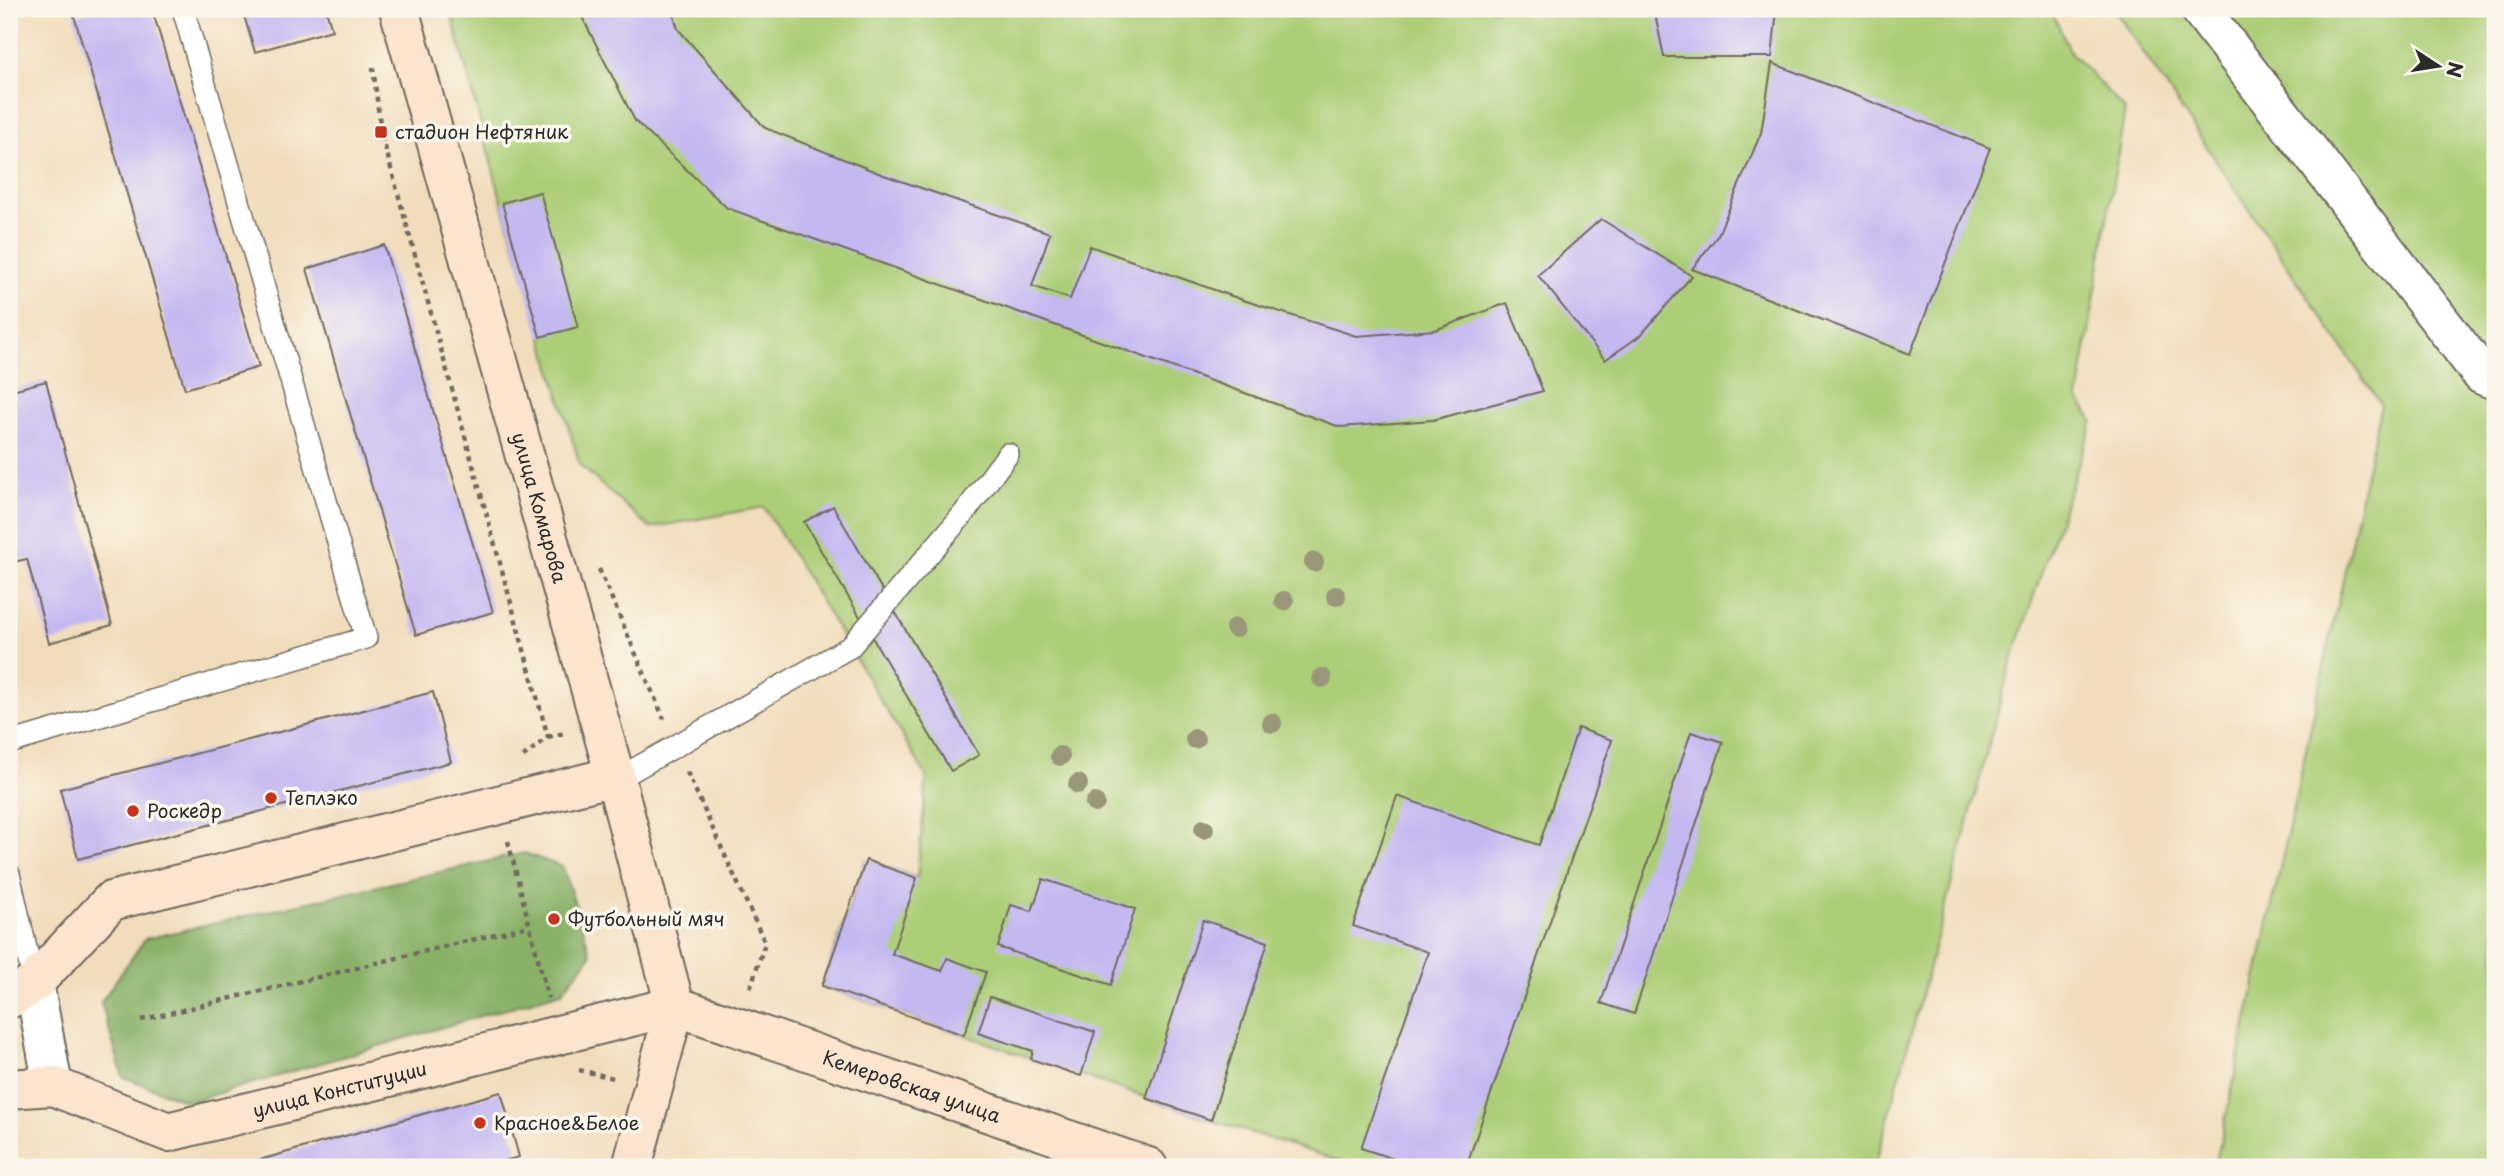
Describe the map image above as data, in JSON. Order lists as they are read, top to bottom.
{
  "streets": {
    "main road": ["улица Комарова", "Кемеровская улица", "улица Конституции"]
  },
  "crossings": [
    ["улица Комарова", "Кемеровская улица"],
    ["улица Комарова", "улица Конституции"],
    ["Кемеровская улица", "улица Конституции"]
  ],
  "places": {
    "transit": ["стадион Нефтяник"],
    "other": [
      "Теплэко",
      "Роскедр",
      "Футбольный мяч",
      "Красное&Белое"
    ]
  },
  "north": "right"
}
